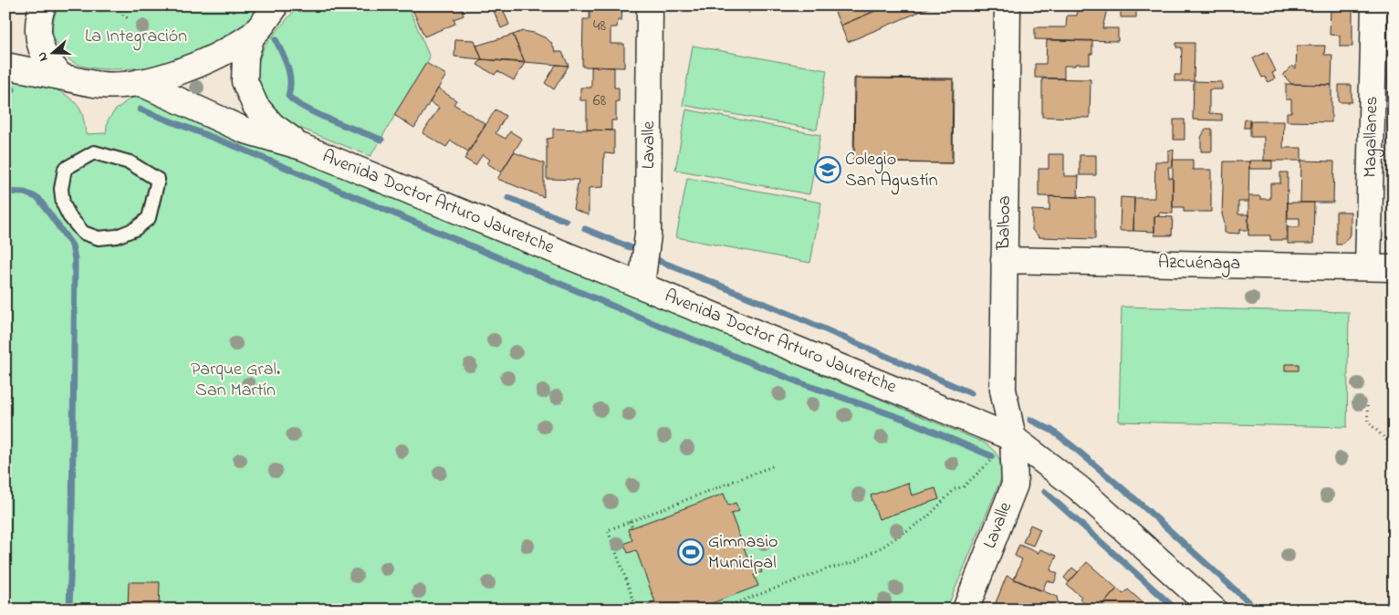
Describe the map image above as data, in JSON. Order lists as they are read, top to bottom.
{
  "streets": {
    "main road": [
      "Magallanes",
      "Lavalle",
      "Avenida Doctor Arturo Jauretche",
      "Balboa",
      "Azcuénaga"
    ]
  },
  "crossings": [
    ["Magallanes", "Azcuénaga"],
    ["Lavalle", "Avenida Doctor Arturo Jauretche"],
    ["Lavalle", "Balboa"],
    ["Avenida Doctor Arturo Jauretche", "Balboa"],
    ["Balboa", "Azcuénaga"]
  ],
  "parks": ["La Integración", "Parque Gral. San Martín"],
  "places": {
    "school or university": ["Colegio San Agustín"],
    "sports": ["Gimnasio Municipal"]
  },
  "house_numbers": ["48", "68"],
  "north": "left"
}
